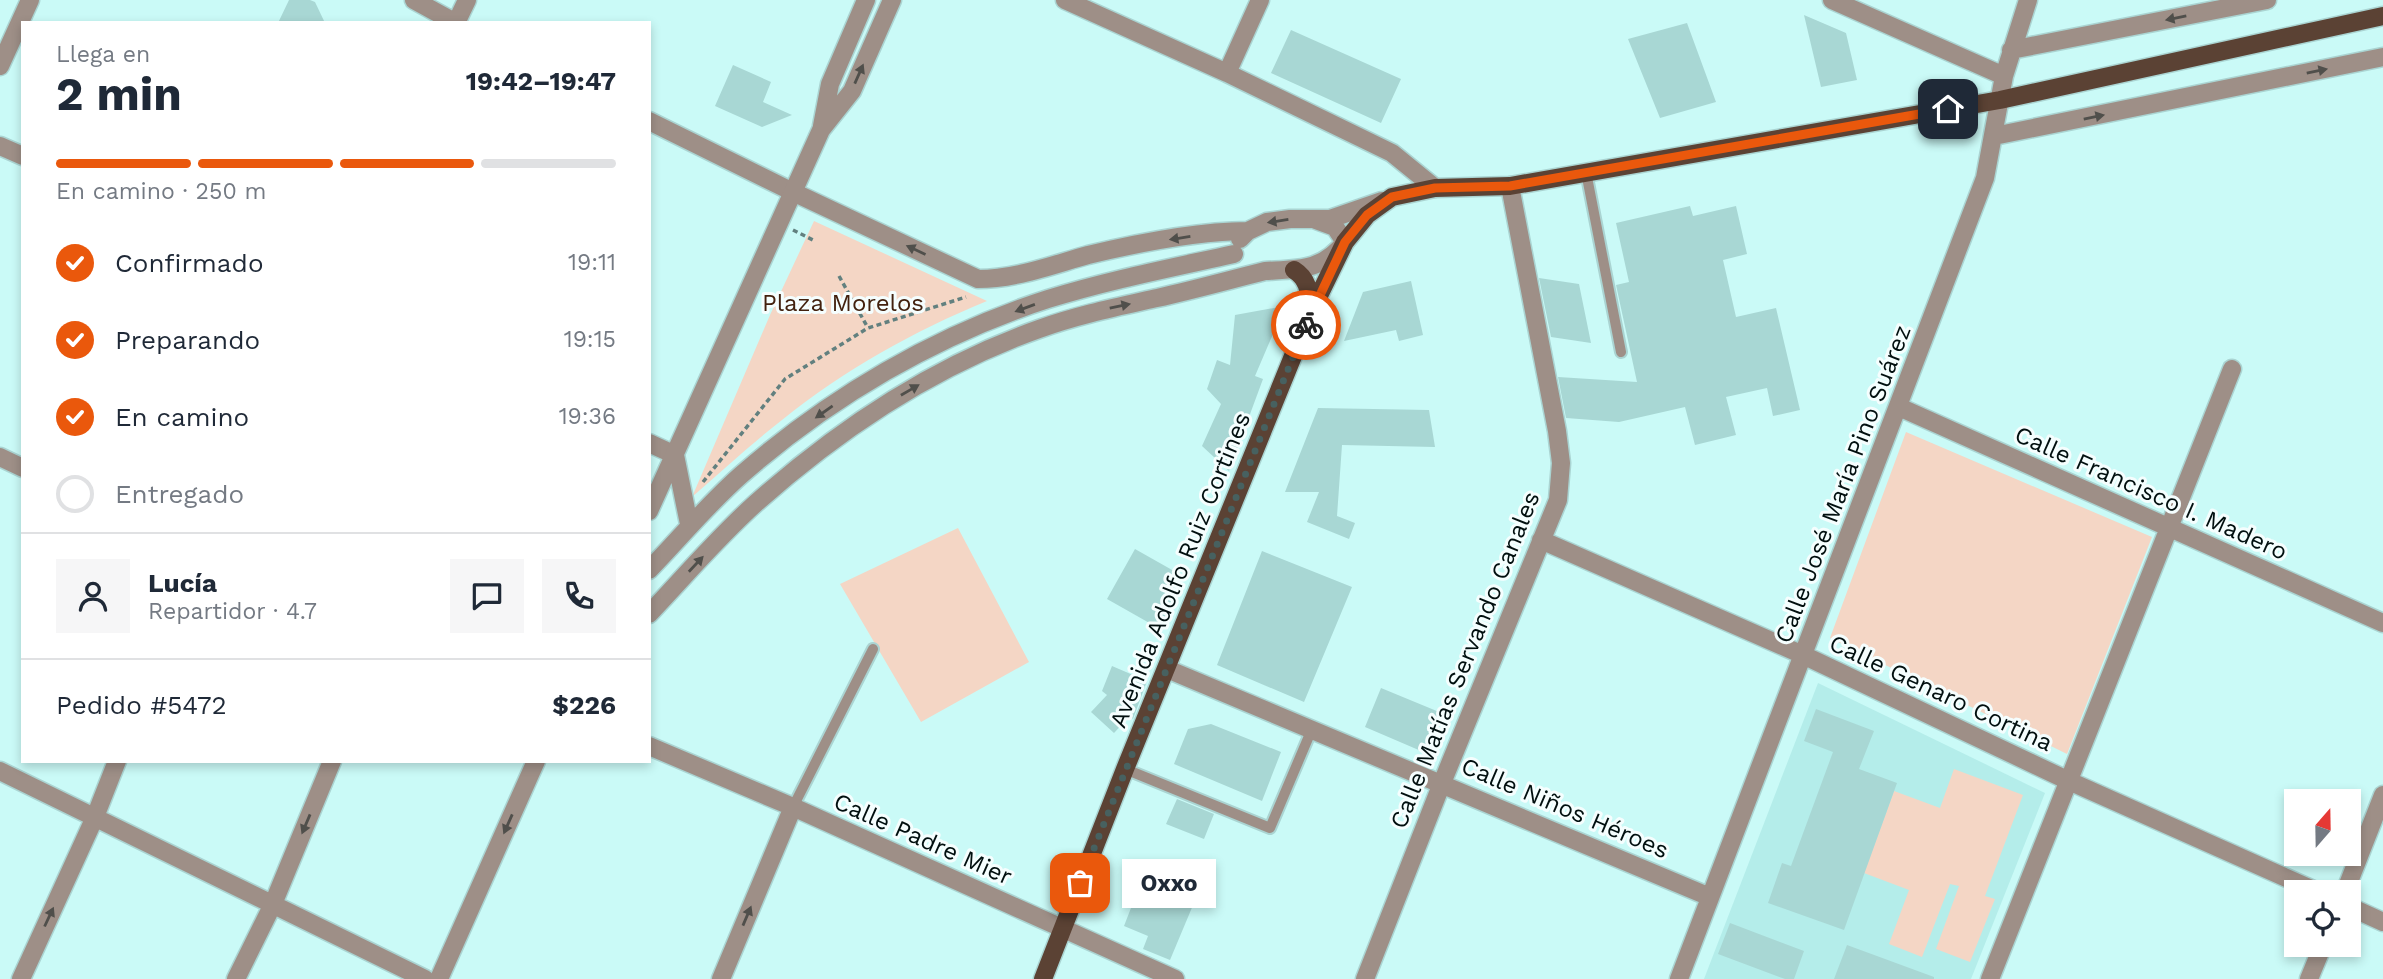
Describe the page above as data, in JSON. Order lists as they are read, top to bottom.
{
  "streets": {
    "main road": ["Avenida Adolfo Ruiz Cortines"],
    "street": [
      "Calle José María Pino Suárez",
      "Calle Francisco I. Madero",
      "Calle Matías Servando Canales",
      "Calle Genaro Cortina",
      "Calle Niños Héroes",
      "Calle Padre Mier"
    ]
  },
  "crossings": [
    ["Calle José María Pino Suárez", "Calle Francisco I. Madero"],
    ["Calle José María Pino Suárez", "Calle Genaro Cortina"],
    ["Calle José María Pino Suárez", "Calle Niños Héroes"],
    ["Avenida Adolfo Ruiz Cortines", "Calle Niños Héroes"],
    ["Avenida Adolfo Ruiz Cortines", "Calle Padre Mier"],
    ["Calle Matías Servando Canales", "Calle Genaro Cortina"],
    ["Calle Matías Servando Canales", "Calle Niños Héroes"]
  ],
  "parks": ["Plaza Morelos"],
  "places": ["Oxxo"],
  "north": "top",
  "page": {
    "heading": ["2 min", "Llega en", "19:42–19:47"],
    "panel": [
      "Lucía",
      "Repartidor · 4.7",
      "Pedido #5472",
      "$226"
    ],
    "bar": "En camino · 250 m",
    "list": [
      ["Confirmado", "19:11"],
      ["Preparando", "19:15"],
      ["En camino", "19:36"],
      "Entregado"
    ],
    "bubble": "Oxxo"
  }
}
